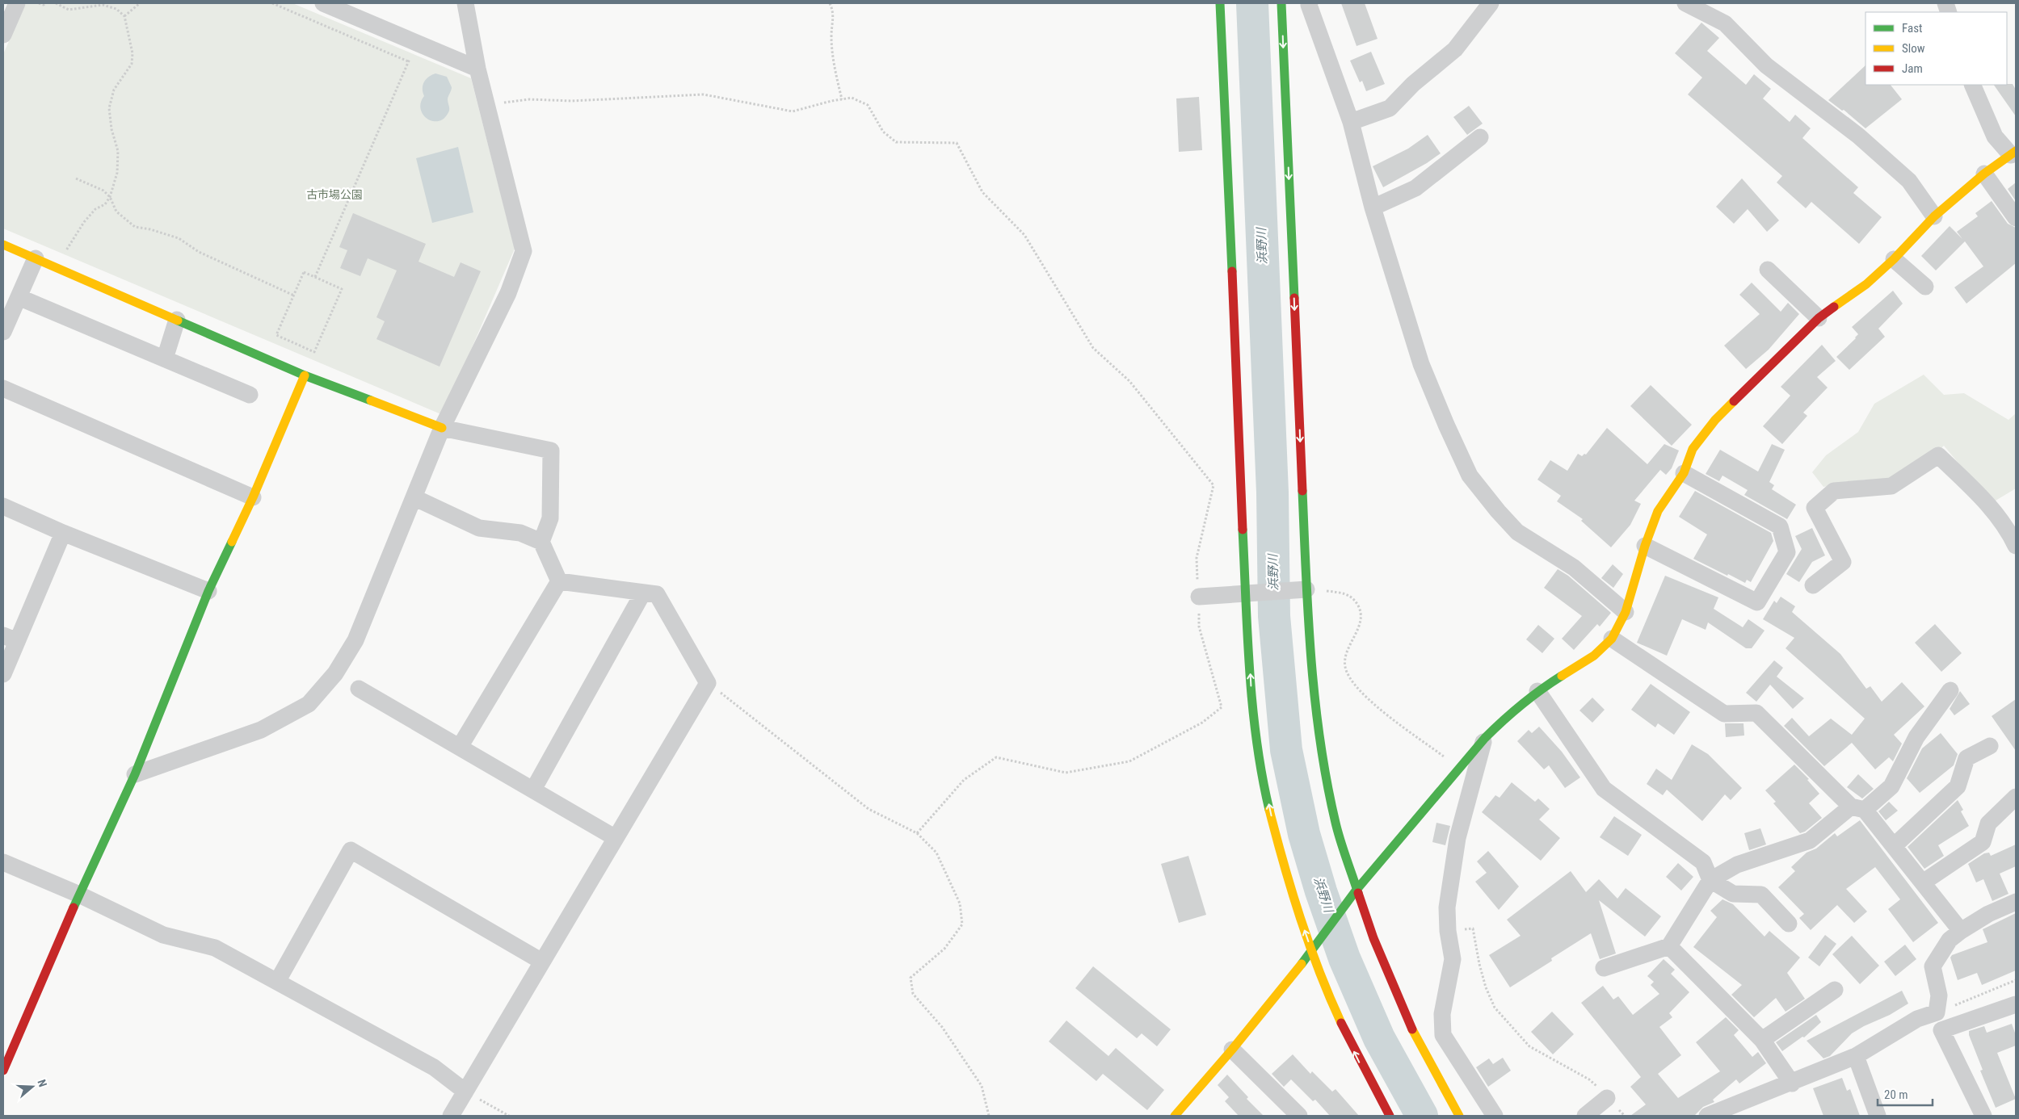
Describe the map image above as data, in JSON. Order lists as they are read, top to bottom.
{
  "water": ["浜野川"],
  "parks": ["古市場公園"],
  "legend": ["Fast", "Slow", "Jam"],
  "scale_bar": "20 m",
  "north": "right"
}
